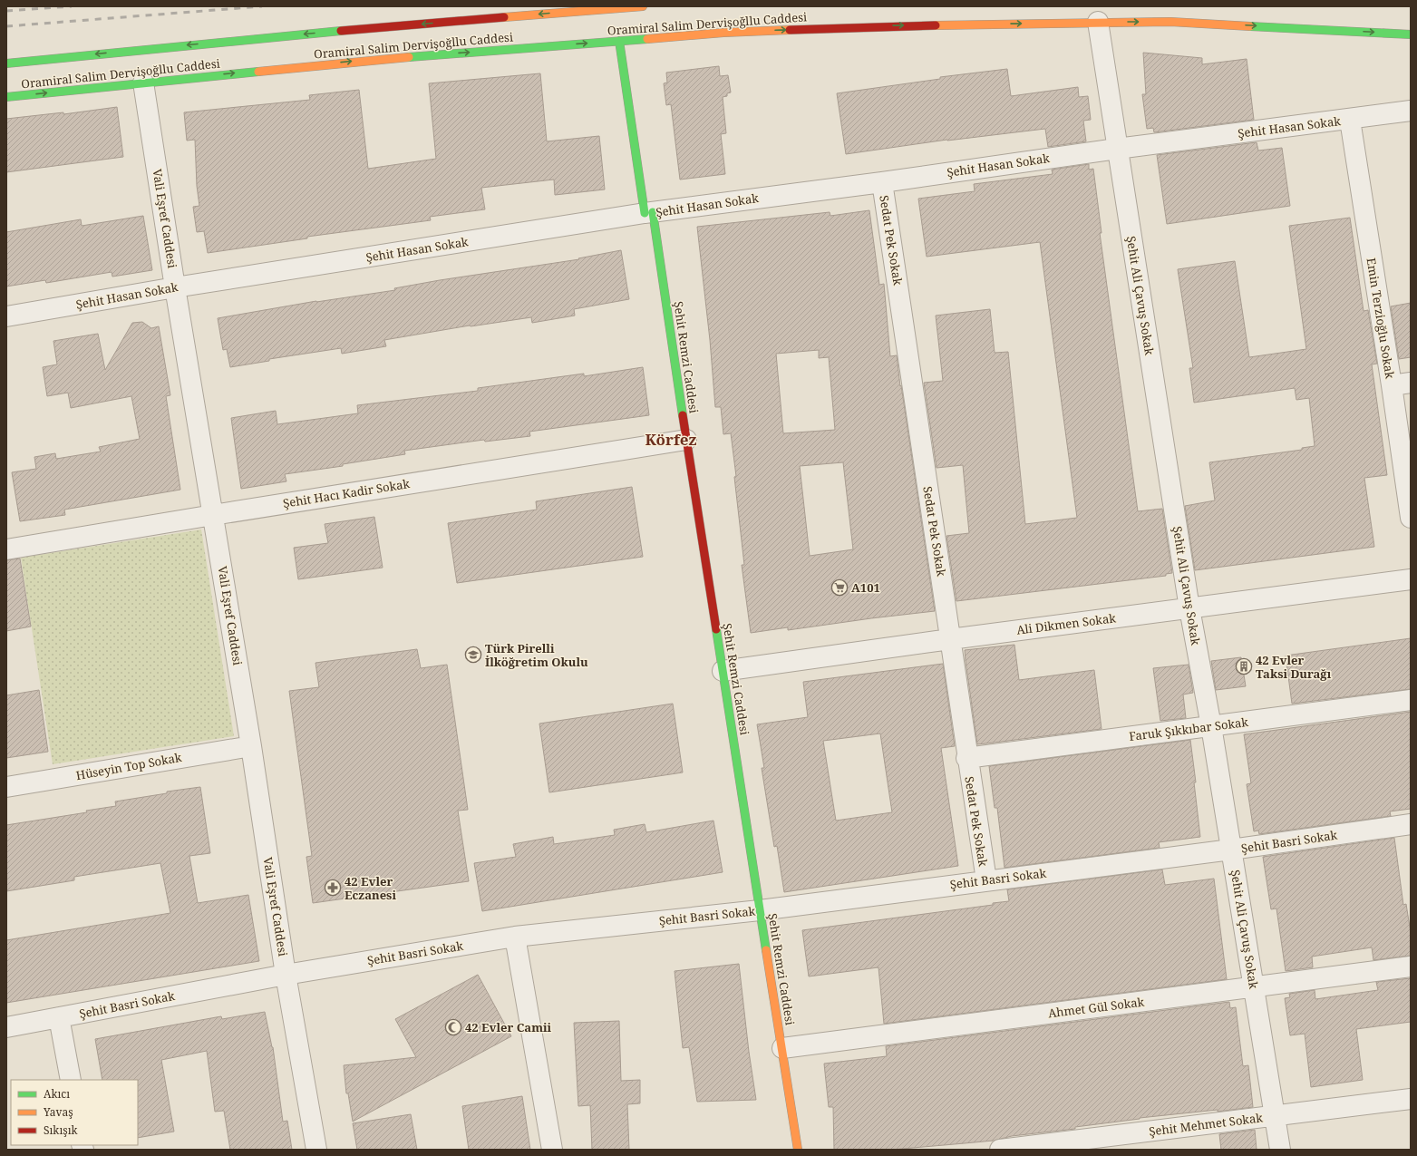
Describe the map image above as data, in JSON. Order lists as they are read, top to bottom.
{
  "streets": {
    "main road": ["Oramiral Salim Dervişoğllu Caddesi", "Şehit Remzi Caddesi"],
    "street": [
      "Şehit Hasan Sokak",
      "Vali Eşref Caddesi",
      "Sedat Pek Sokak",
      "Şehit Ali Çavuş Sokak",
      "Emin Terzioğlu Sokak",
      "Şehit Hacı Kadir Sokak",
      "Ali Dikmen Sokak",
      "Faruk Şıkkıbar Sokak",
      "Hüseyin Top Sokak",
      "Şehit Basri Sokak",
      "Ahmet Gül Sokak",
      "Şehit Mehmet Sokak"
    ]
  },
  "crossings": [
    ["Oramiral Salim Dervişoğllu Caddesi", "Vali Eşref Caddesi"],
    ["Oramiral Salim Dervişoğllu Caddesi", "Şehit Ali Çavuş Sokak"],
    ["Oramiral Salim Dervişoğllu Caddesi", "Şehit Remzi Caddesi"],
    ["Şehit Hasan Sokak", "Vali Eşref Caddesi"],
    ["Şehit Hasan Sokak", "Sedat Pek Sokak"],
    ["Şehit Hasan Sokak", "Şehit Ali Çavuş Sokak"],
    ["Şehit Hasan Sokak", "Emin Terzioğlu Sokak"],
    ["Şehit Hasan Sokak", "Şehit Remzi Caddesi"],
    ["Vali Eşref Caddesi", "Şehit Hacı Kadir Sokak"],
    ["Vali Eşref Caddesi", "Hüseyin Top Sokak"],
    ["Vali Eşref Caddesi", "Şehit Basri Sokak"],
    ["Sedat Pek Sokak", "Ali Dikmen Sokak"],
    ["Sedat Pek Sokak", "Faruk Şıkkıbar Sokak"],
    ["Sedat Pek Sokak", "Şehit Basri Sokak"],
    ["Şehit Ali Çavuş Sokak", "Ali Dikmen Sokak"],
    ["Şehit Ali Çavuş Sokak", "Faruk Şıkkıbar Sokak"],
    ["Şehit Ali Çavuş Sokak", "Şehit Basri Sokak"],
    ["Şehit Ali Çavuş Sokak", "Ahmet Gül Sokak"],
    ["Şehit Ali Çavuş Sokak", "Şehit Mehmet Sokak"],
    ["Şehit Remzi Caddesi", "Şehit Hacı Kadir Sokak"],
    ["Şehit Remzi Caddesi", "Ali Dikmen Sokak"],
    ["Şehit Remzi Caddesi", "Şehit Basri Sokak"],
    ["Şehit Remzi Caddesi", "Ahmet Gül Sokak"]
  ],
  "districts": ["Körfez"],
  "places": {
    "supermarket": ["A101"],
    "school or university": ["Türk Pirelli İlköğretim Okulu"],
    "building": ["42 Evler Taksi Durağı"],
    "pharmacy": ["42 Evler Eczanesi"],
    "mosque": ["42 Evler Camii"]
  },
  "legend": ["Akıcı", "Yavaş", "Sıkışık"]
}
